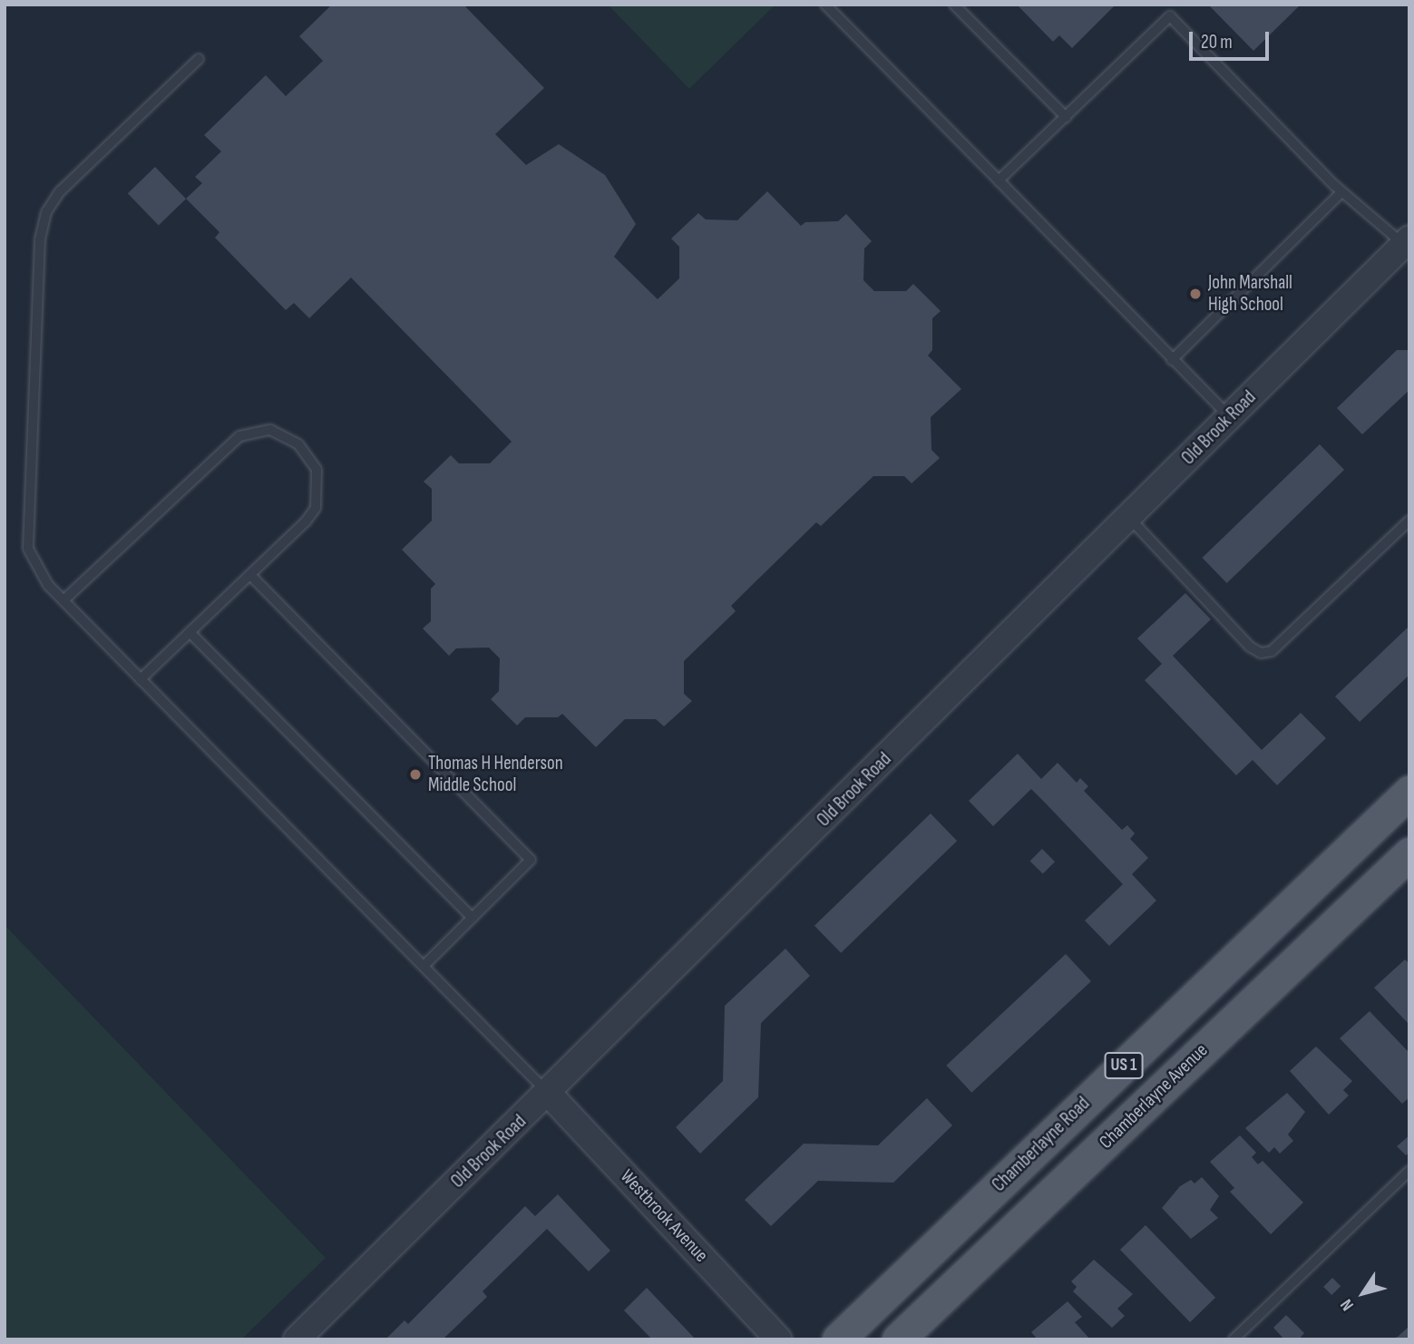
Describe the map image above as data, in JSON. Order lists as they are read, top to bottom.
{
  "streets": {
    "main road": ["US 1", "Chamberlayne Avenue", "Chamberlayne Road"],
    "street": ["Old Brook Road", "Westbrook Avenue"]
  },
  "crossings": [
    ["Old Brook Road", "Westbrook Avenue"]
  ],
  "places": ["John Marshall High School", "Thomas H Henderson Middle School"],
  "scale_bar": "20 m",
  "north": "bottom left"
}
